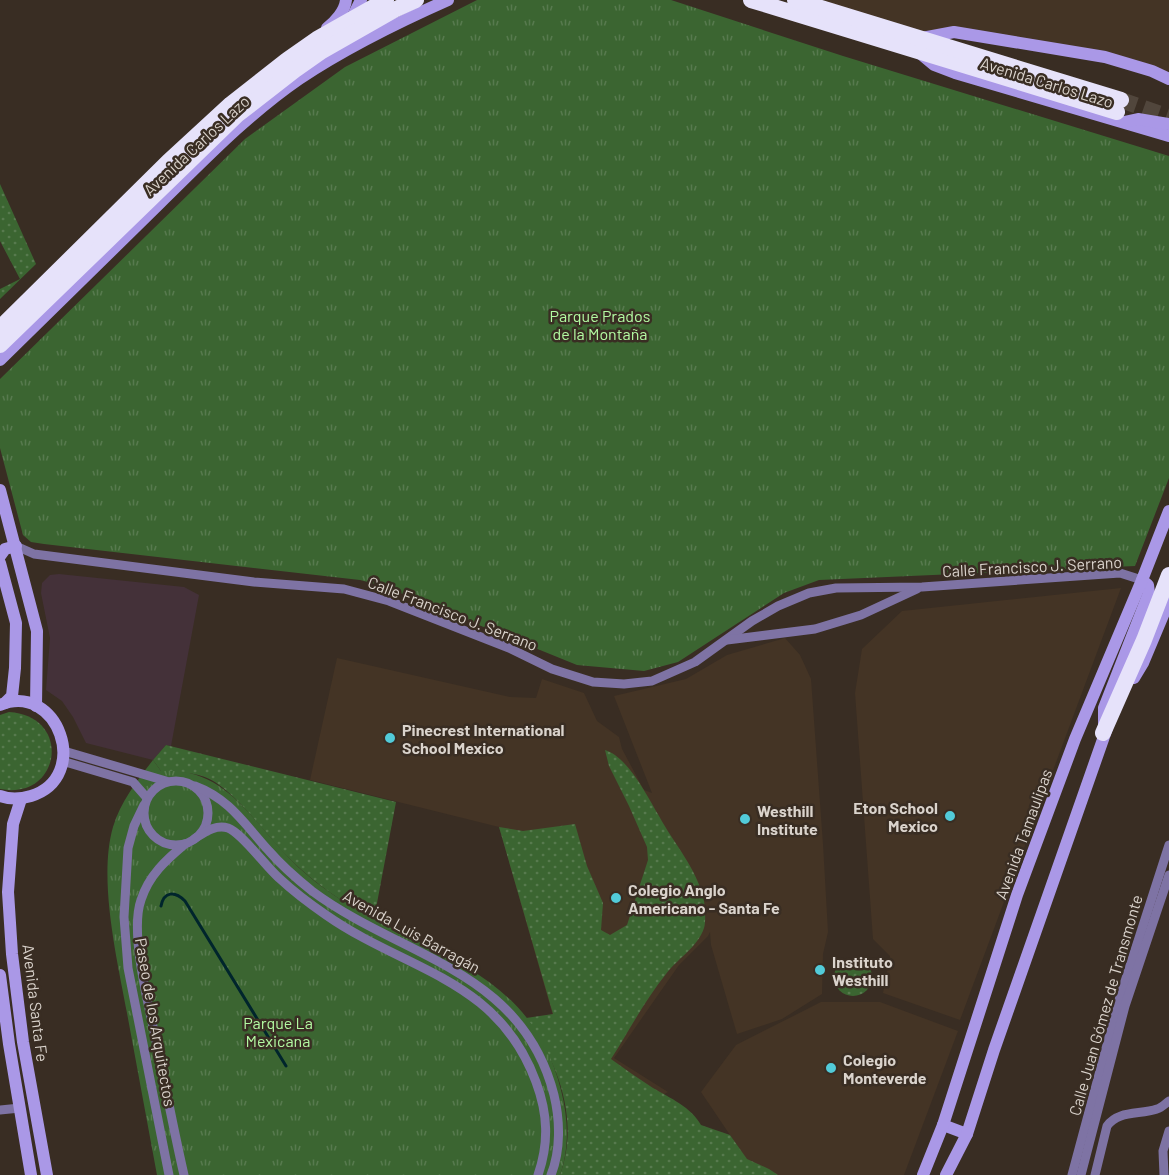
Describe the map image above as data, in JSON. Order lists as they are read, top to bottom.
{
  "streets": {
    "highway": ["Avenida Carlos Lazo"],
    "street": [
      "Calle Francisco J. Serrano",
      "Avenida Tamaulipas",
      "Avenida Luis Barragán",
      "Avenida Santa Fe",
      "Calle Juan Gómez de Transmonte",
      "Paseo de los Arquitectos"
    ]
  },
  "crossings": [
    ["Calle Francisco J. Serrano", "Avenida Tamaulipas"],
    ["Avenida Luis Barragán", "Paseo de los Arquitectos"]
  ],
  "parks": ["Parque Prados de la Montaña", "Parque La Mexicana"],
  "places": [
    "Pinecrest International School Mexico",
    "Eton School Mexico",
    "Westhill Institute",
    "Colegio Anglo Americano - Santa Fe",
    "Instituto Westhill",
    "Colegio Monteverde"
  ]
}
